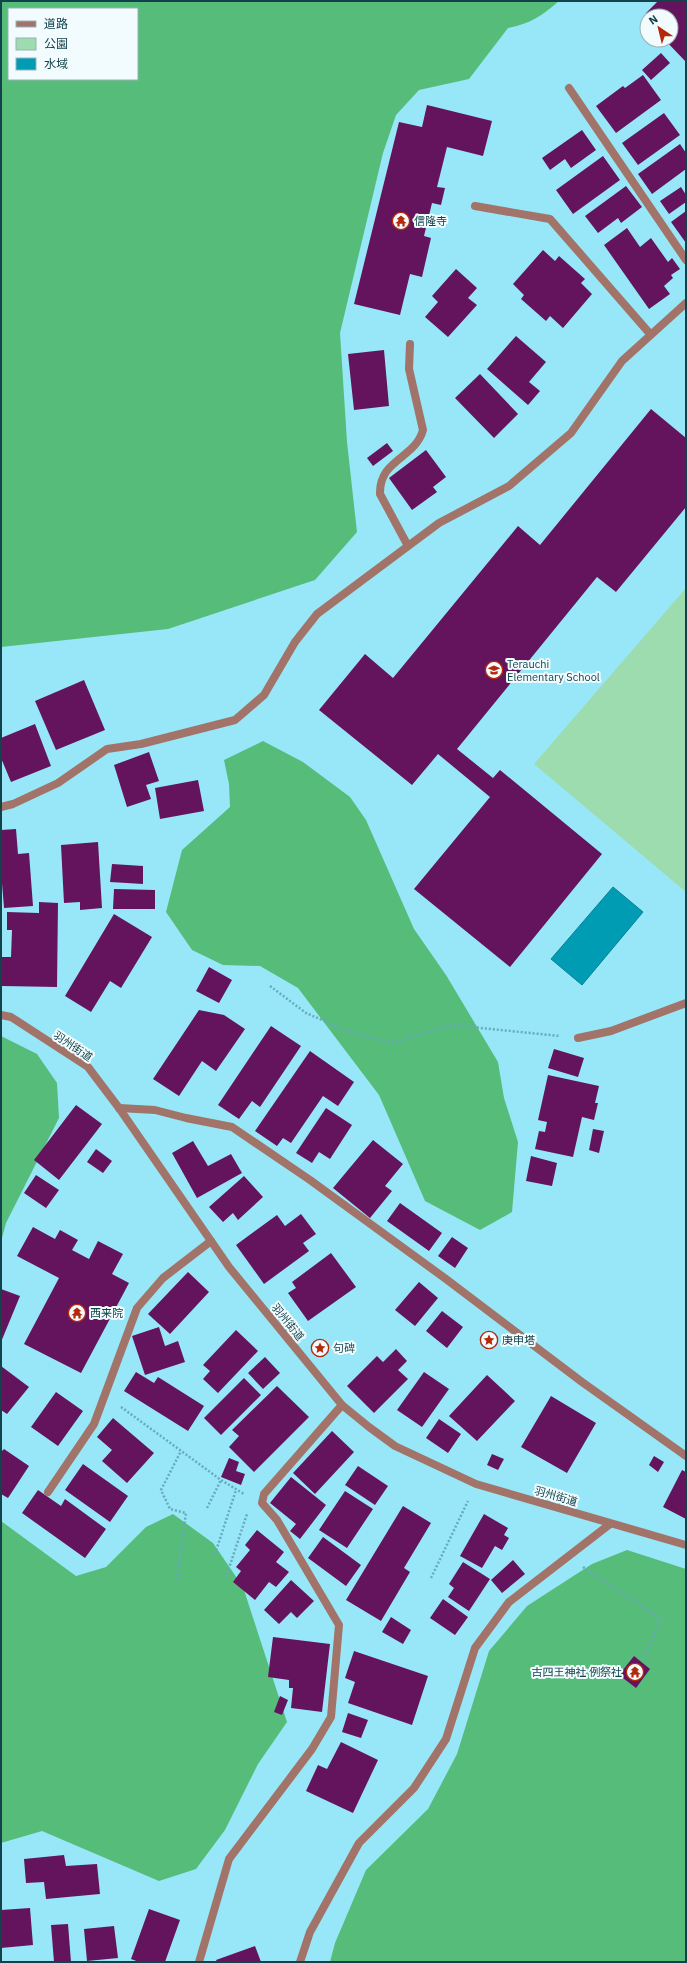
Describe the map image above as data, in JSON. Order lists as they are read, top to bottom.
{
  "streets": {
    "street": ["羽州街道"]
  },
  "places": {
    "temple": ["信隆寺", "西来院", "古四王神社 例祭社"],
    "school or university": ["Terauchi Elementary School"],
    "place": ["庚申塔", "句碑"]
  },
  "legend": ["道路", "公園", "水域"],
  "north": "top left"
}
